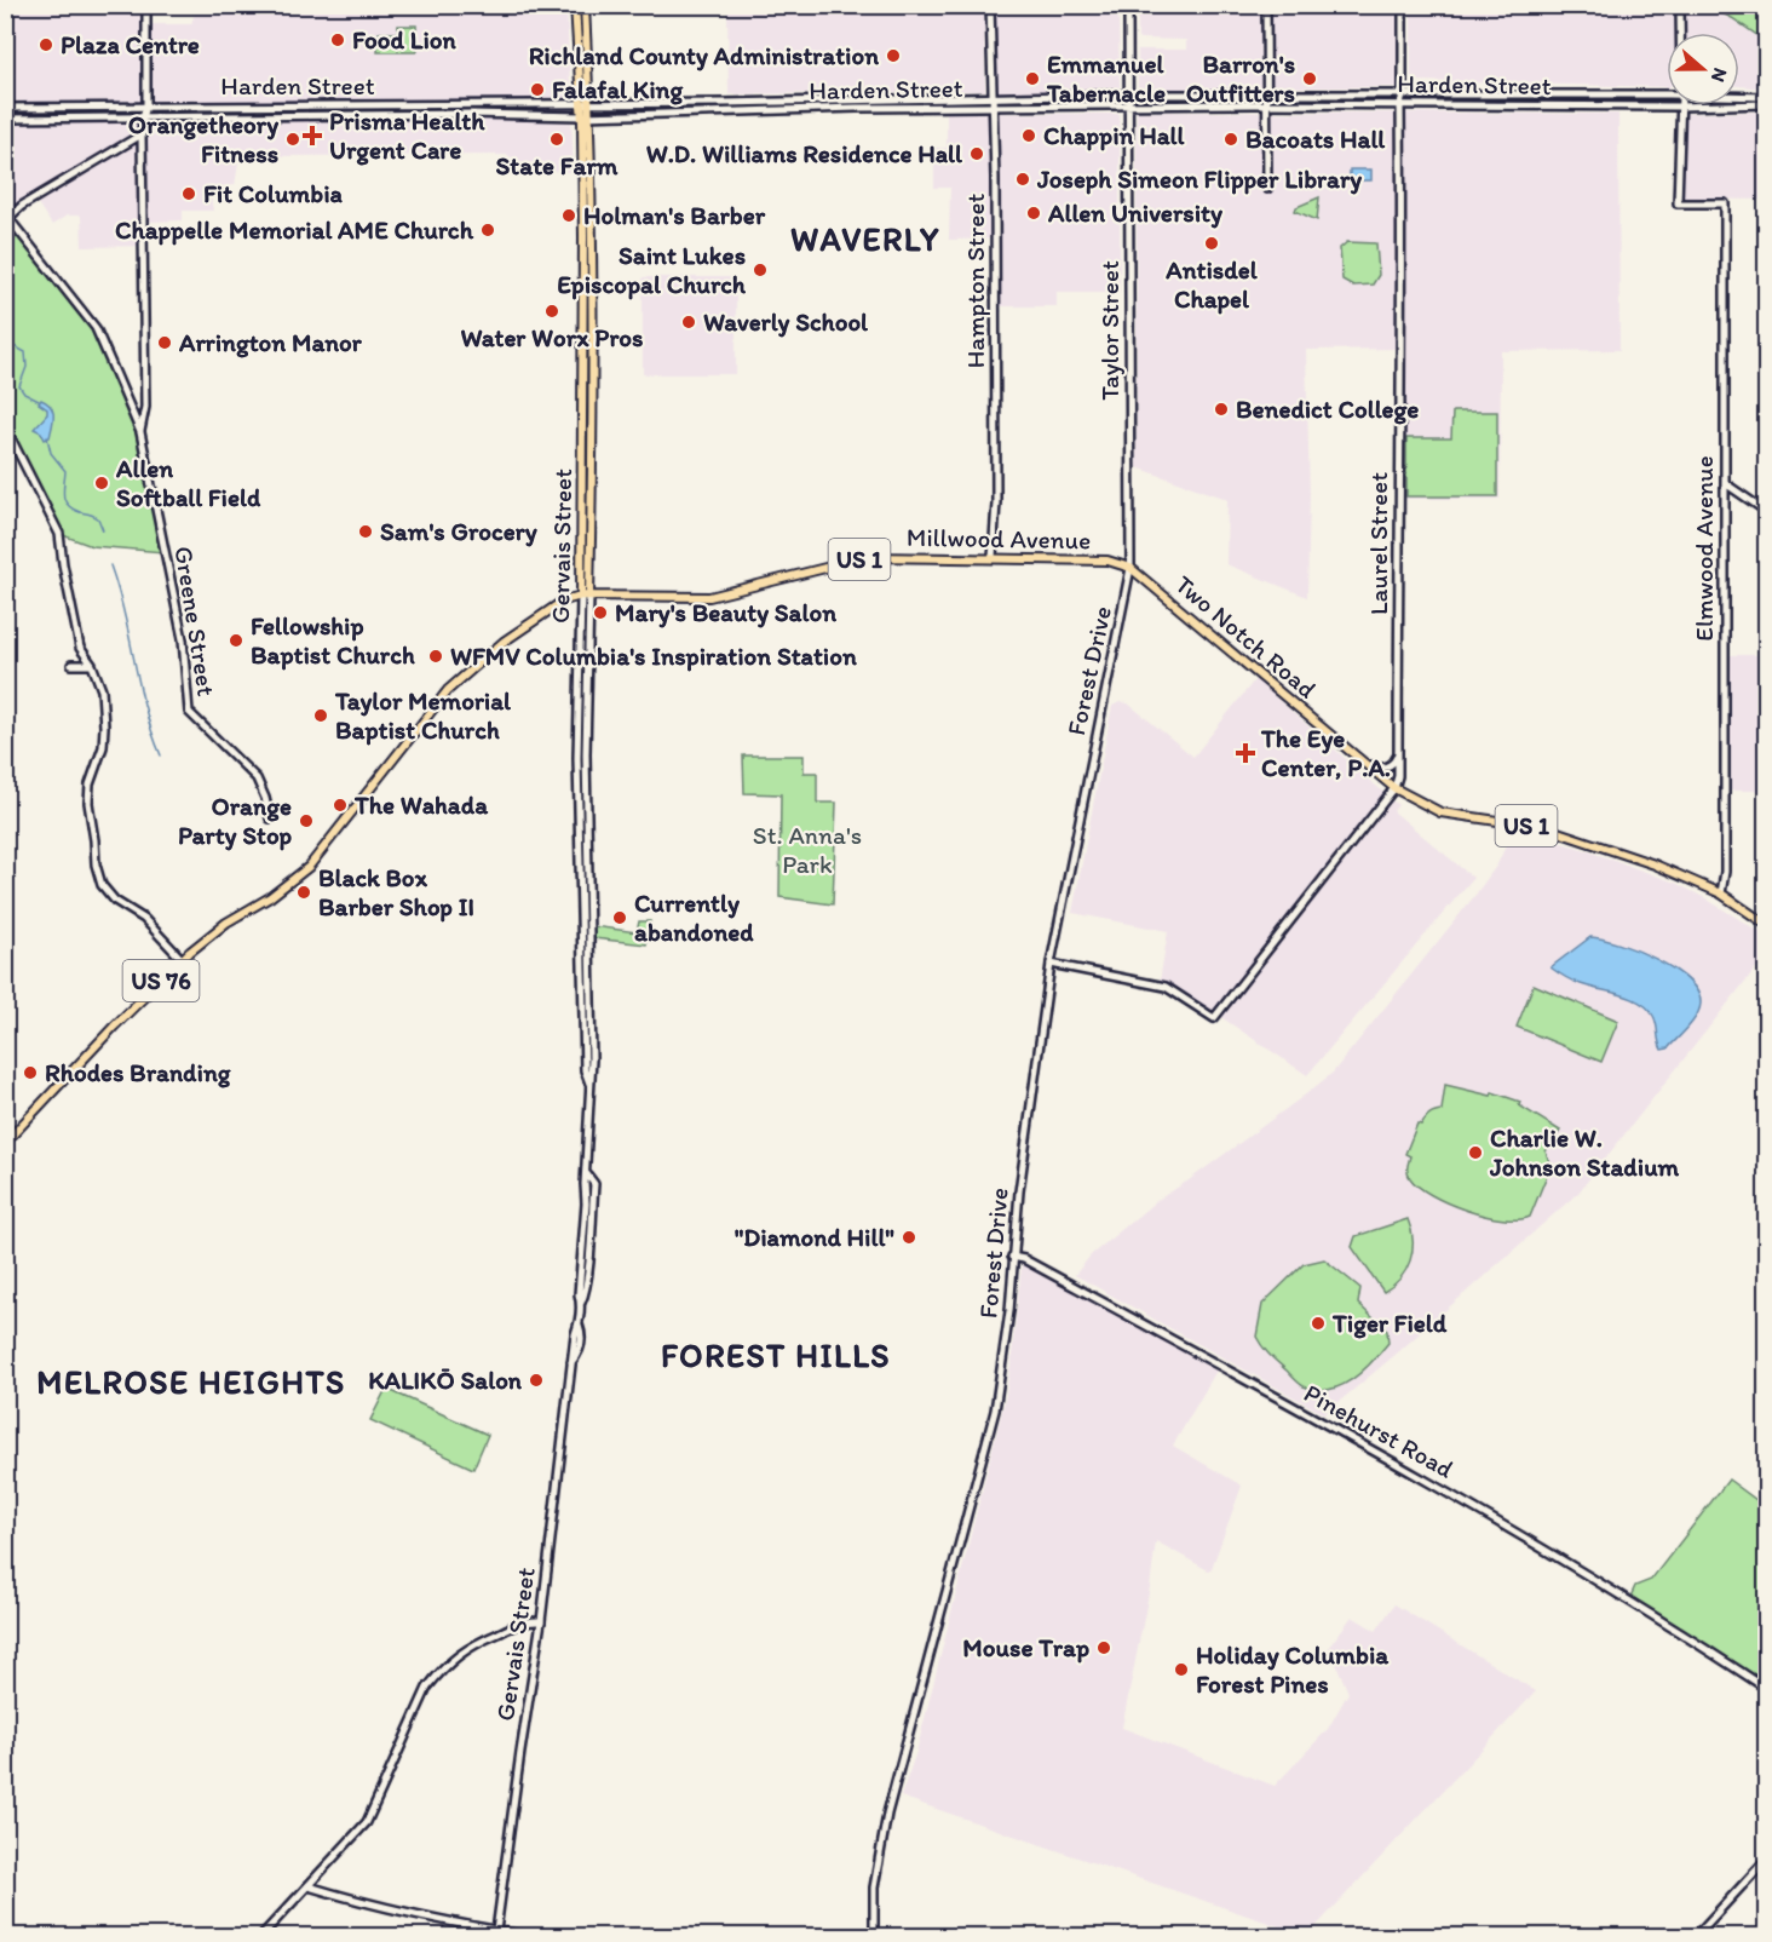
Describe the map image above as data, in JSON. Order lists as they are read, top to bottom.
{
  "streets": {
    "main road": [
      "Harden Street",
      "Hampton Street",
      "Taylor Street",
      "Millwood Avenue",
      "Laurel Street",
      "Gervais Street",
      "Elmwood Avenue",
      "US 1",
      "Greene Street",
      "Two Notch Road",
      "Forest Drive",
      "US 76",
      "Pinehurst Road"
    ]
  },
  "crossings": [
    ["Harden Street", "Hampton Street"],
    ["Harden Street", "Taylor Street"],
    ["Harden Street", "Laurel Street"],
    ["Harden Street", "Gervais Street"],
    ["Harden Street", "Elmwood Avenue"],
    ["Hampton Street", "Millwood Avenue"],
    ["Taylor Street", "Millwood Avenue"],
    ["Taylor Street", "Two Notch Road"],
    ["Taylor Street", "Forest Drive"],
    ["Millwood Avenue", "Gervais Street"],
    ["Millwood Avenue", "Two Notch Road"],
    ["Millwood Avenue", "Forest Drive"],
    ["Laurel Street", "Two Notch Road"],
    ["Elmwood Avenue", "Two Notch Road"],
    ["Two Notch Road", "Forest Drive"],
    ["Forest Drive", "Pinehurst Road"]
  ],
  "districts": ["WAVERLY", "FOREST HILLS", "MELROSE HEIGHTS"],
  "parks": ["St. Anna's Park"],
  "places": {
    "other": [
      "Food Lion",
      "Plaza Centre",
      "Richland County Administration",
      "Emmanuel Tabernacle",
      "Barron's Outfitters",
      "Falafal King",
      "Chappin Hall",
      "Orangetheory Fitness",
      "State Farm",
      "Bacoats Hall",
      "W.D. Williams Residence Hall",
      "Joseph Simeon Flipper Library",
      "Fit Columbia",
      "Allen University",
      "Holman's Barber",
      "Chappelle Memorial AME Church",
      "Antisdel Chapel",
      "Saint Lukes Episcopal Church",
      "Water Worx Pros",
      "Waverly School",
      "Arrington Manor",
      "Benedict College",
      "Allen Softball Field",
      "Sam's Grocery",
      "Mary's Beauty Salon",
      "Fellowship Baptist Church",
      "WFMV Columbia's Inspiration Station",
      "Taylor Memorial Baptist Church",
      "The Wahada",
      "Orange Party Stop",
      "Black Box Barber Shop II",
      "Currently abandoned",
      "Rhodes Branding",
      "Charlie W. Johnson Stadium",
      "\"Diamond Hill\"",
      "Tiger Field",
      "KALIKŌ Salon",
      "Mouse Trap",
      "Holiday Columbia Forest Pines"
    ],
    "health": ["Prisma Health Urgent Care", "The Eye Center, P.A."]
  },
  "north": "right"
}
